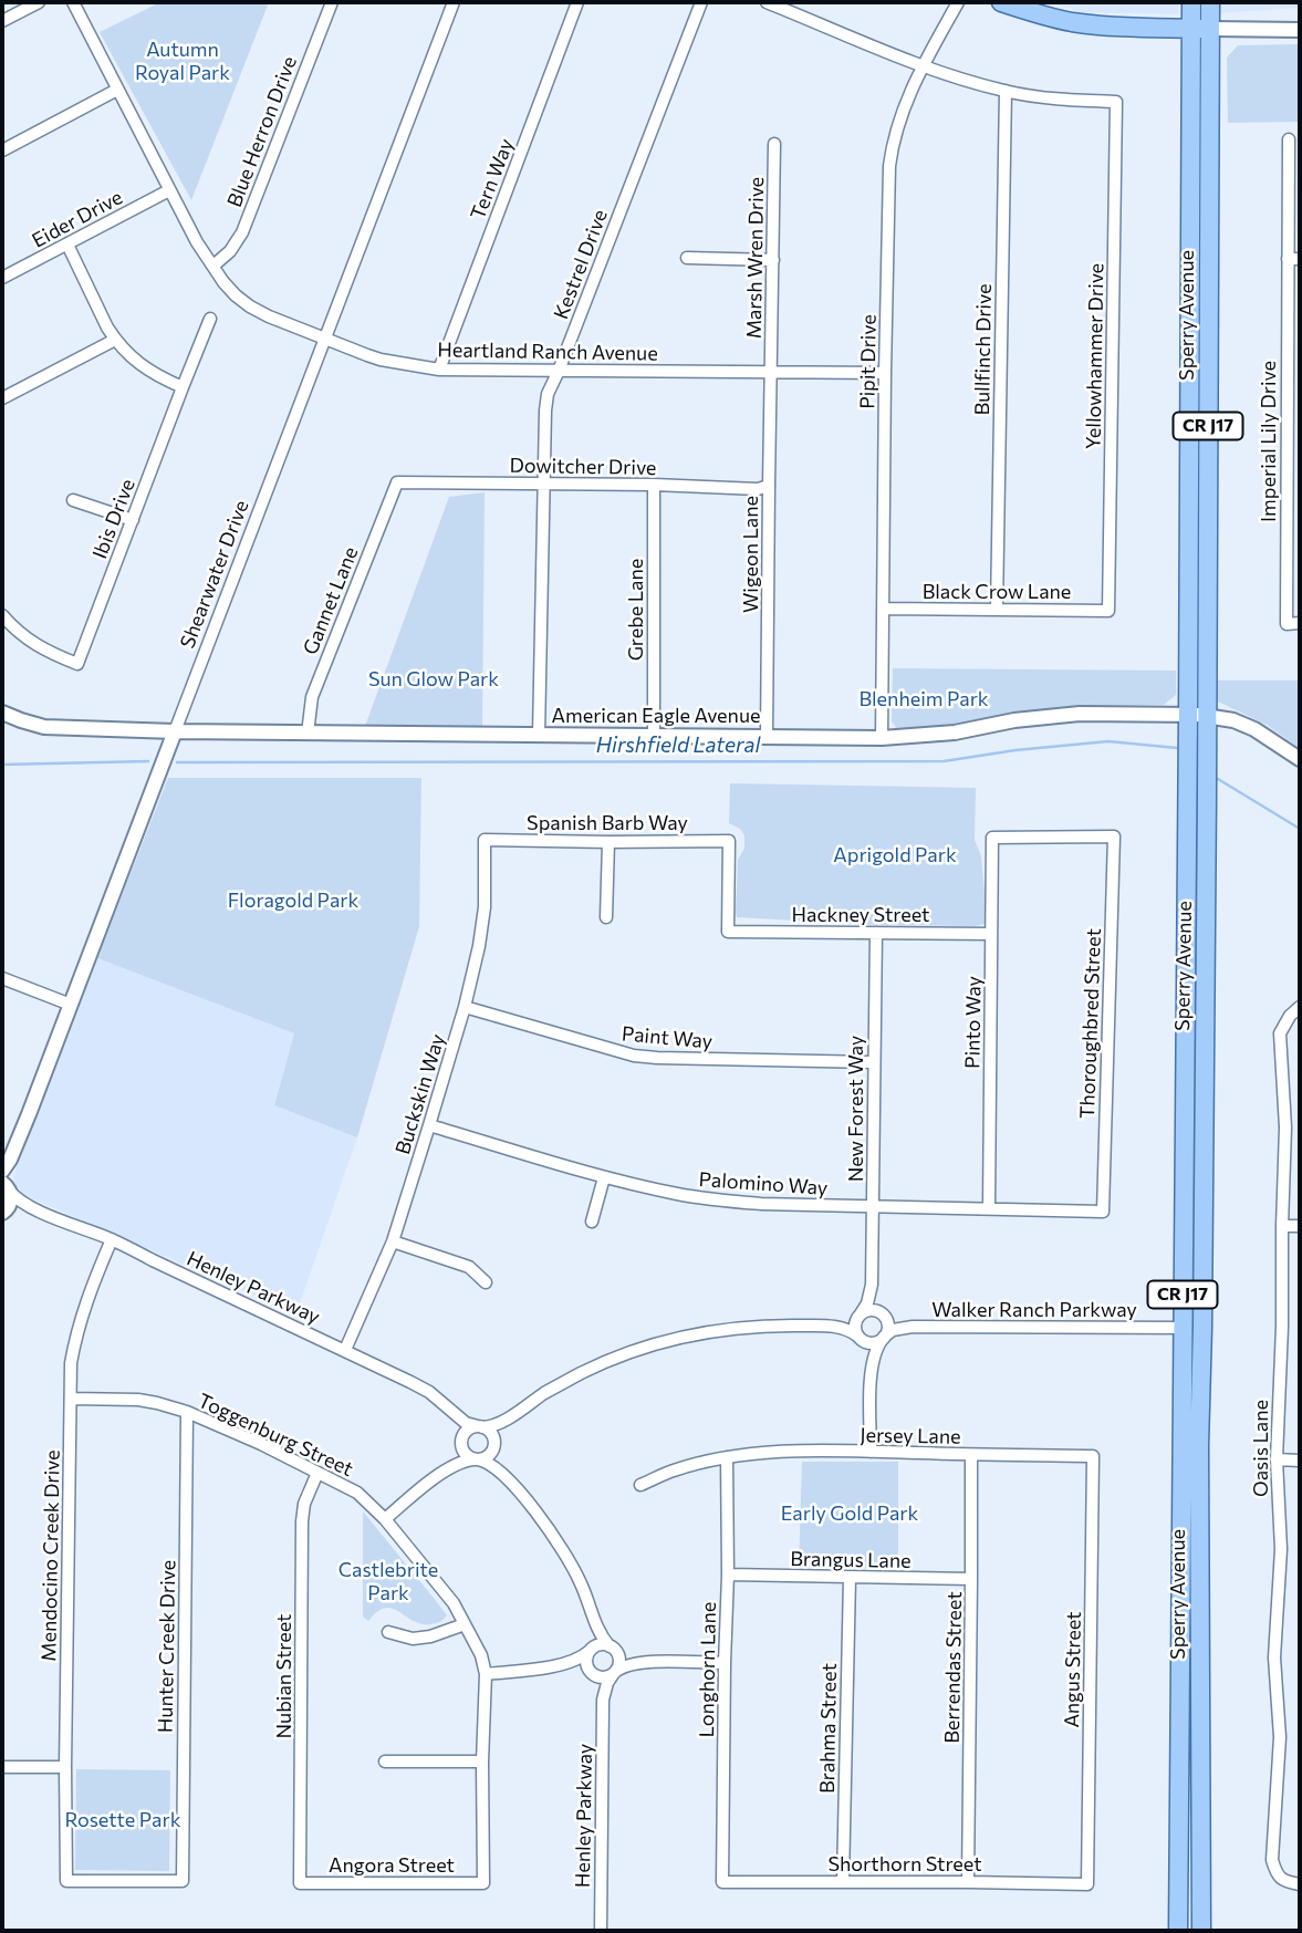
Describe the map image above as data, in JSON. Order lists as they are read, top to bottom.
{
  "streets": {
    "main road": ["Sperry Avenue", "CR J17"],
    "street": [
      "Blue Herron Drive",
      "Tern Way",
      "Eider Drive",
      "Marsh Wren Drive",
      "Kestrel Drive",
      "Bullfinch Drive",
      "Heartland Ranch Avenue",
      "Yellowhammer Drive",
      "Pipit Drive",
      "Imperial Lily Drive",
      "Dowitcher Drive",
      "Ibis Drive",
      "Wigeon Lane",
      "Shearwater Drive",
      "Black Crow Lane",
      "Gannet Lane",
      "Grebe Lane",
      "American Eagle Avenue",
      "Spanish Barb Way",
      "Hackney Street",
      "Pinto Way",
      "Thoroughbred Street",
      "Paint Way",
      "Buckskin Way",
      "New Forest Way",
      "Palomino Way",
      "Henley Parkway",
      "Walker Ranch Parkway",
      "Toggenburg Street",
      "Jersey Lane",
      "Oasis Lane",
      "Mendocino Creek Drive",
      "Brangus Lane",
      "Hunter Creek Drive",
      "Berrendas Street",
      "Longhorn Lane",
      "Angus Street",
      "Nubian Street",
      "Brahma Street",
      "Shorthorn Street",
      "Angora Street"
    ]
  },
  "crossings": [
    ["Blue Herron Drive", "Heartland Ranch Avenue"],
    ["Tern Way", "Heartland Ranch Avenue"],
    ["Eider Drive", "Heartland Ranch Avenue"],
    ["Marsh Wren Drive", "Heartland Ranch Avenue"],
    ["Marsh Wren Drive", "Wigeon Lane"],
    ["Kestrel Drive", "Heartland Ranch Avenue"],
    ["Kestrel Drive", "Dowitcher Drive"],
    ["Kestrel Drive", "American Eagle Avenue"],
    ["Sperry Avenue", "American Eagle Avenue"],
    ["Sperry Avenue", "Walker Ranch Parkway"],
    ["Bullfinch Drive", "Yellowhammer Drive"],
    ["Bullfinch Drive", "Black Crow Lane"],
    ["Heartland Ranch Avenue", "Pipit Drive"],
    ["Heartland Ranch Avenue", "Wigeon Lane"],
    ["Heartland Ranch Avenue", "Shearwater Drive"],
    ["Yellowhammer Drive", "Black Crow Lane"],
    ["Pipit Drive", "Black Crow Lane"],
    ["Pipit Drive", "American Eagle Avenue"],
    ["Dowitcher Drive", "Wigeon Lane"],
    ["Dowitcher Drive", "Gannet Lane"],
    ["Dowitcher Drive", "Grebe Lane"],
    ["Wigeon Lane", "American Eagle Avenue"],
    ["Shearwater Drive", "American Eagle Avenue"],
    ["Shearwater Drive", "Henley Parkway"],
    ["Gannet Lane", "American Eagle Avenue"],
    ["Grebe Lane", "American Eagle Avenue"],
    ["Spanish Barb Way", "Hackney Street"],
    ["Spanish Barb Way", "Buckskin Way"],
    ["Hackney Street", "Pinto Way"],
    ["Hackney Street", "New Forest Way"],
    ["Pinto Way", "Thoroughbred Street"],
    ["Pinto Way", "Palomino Way"],
    ["Thoroughbred Street", "Palomino Way"],
    ["Paint Way", "Buckskin Way"],
    ["Paint Way", "New Forest Way"],
    ["Buckskin Way", "Palomino Way"],
    ["Buckskin Way", "Henley Parkway"],
    ["New Forest Way", "Palomino Way"],
    ["New Forest Way", "Walker Ranch Parkway"],
    ["Henley Parkway", "Mendocino Creek Drive"],
    ["Toggenburg Street", "Mendocino Creek Drive"],
    ["Toggenburg Street", "Hunter Creek Drive"],
    ["Toggenburg Street", "Nubian Street"],
    ["Toggenburg Street", "Angora Street"],
    ["Jersey Lane", "Berrendas Street"],
    ["Jersey Lane", "Longhorn Lane"],
    ["Jersey Lane", "Angus Street"],
    ["Mendocino Creek Drive", "Hunter Creek Drive"],
    ["Brangus Lane", "Berrendas Street"],
    ["Brangus Lane", "Longhorn Lane"],
    ["Brangus Lane", "Brahma Street"],
    ["Berrendas Street", "Shorthorn Street"],
    ["Longhorn Lane", "Shorthorn Street"],
    ["Angus Street", "Shorthorn Street"],
    ["Nubian Street", "Angora Street"],
    ["Brahma Street", "Shorthorn Street"]
  ],
  "water": ["Hirshfield Lateral"],
  "parks": [
    "Autumn Royal Park",
    "Sun Glow Park",
    "Blenheim Park",
    "Aprigold Park",
    "Floragold Park",
    "Early Gold Park",
    "Castlebrite Park",
    "Rosette Park"
  ]
}
